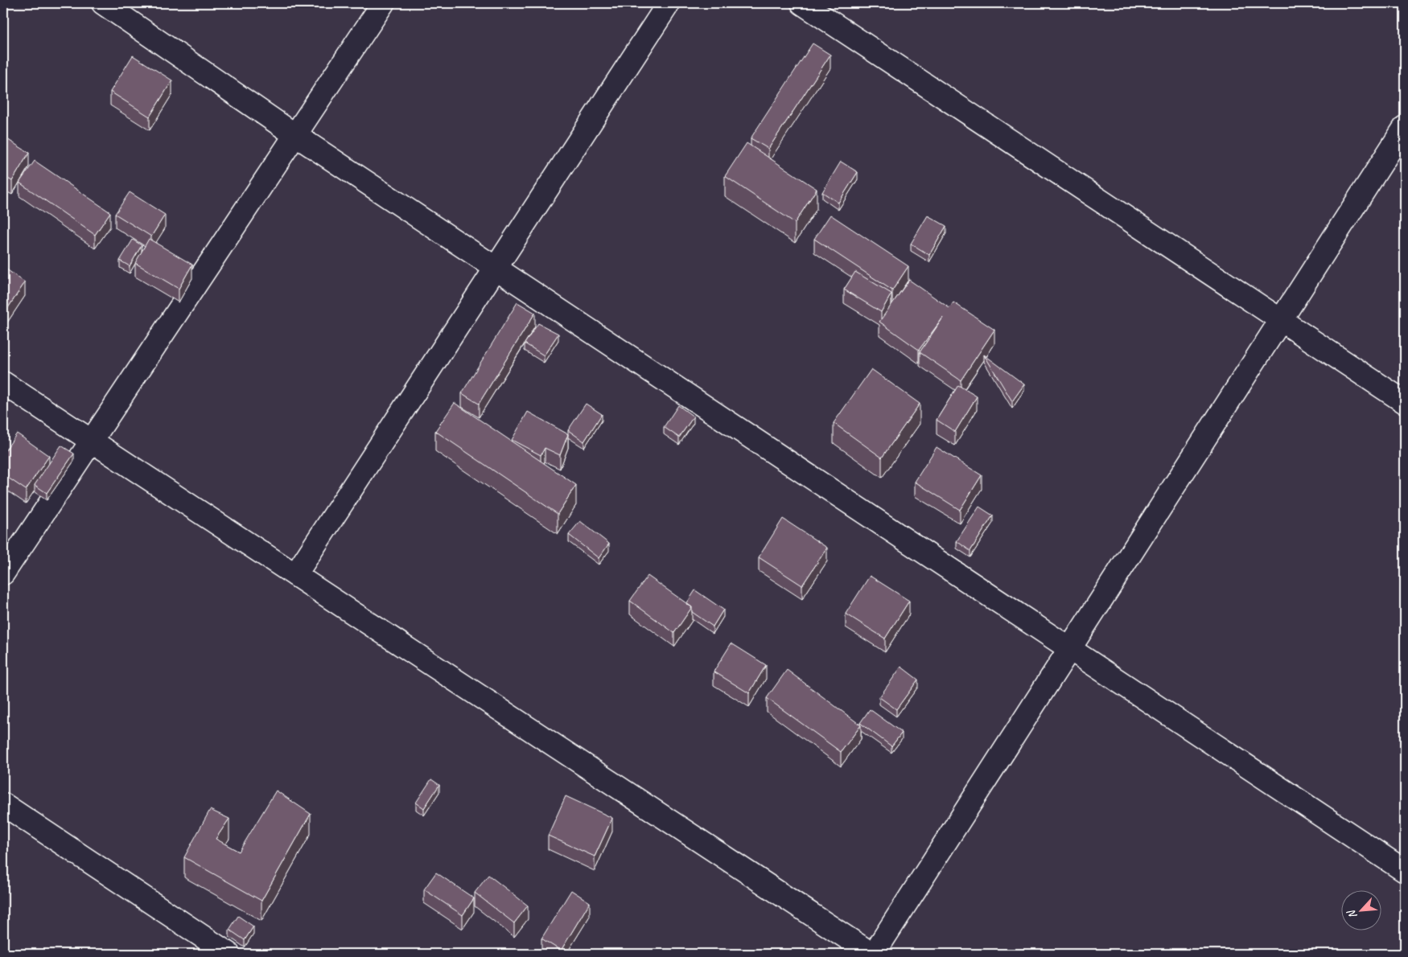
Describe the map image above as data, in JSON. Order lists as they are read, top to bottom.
{
  "north": "bottom left"
}
